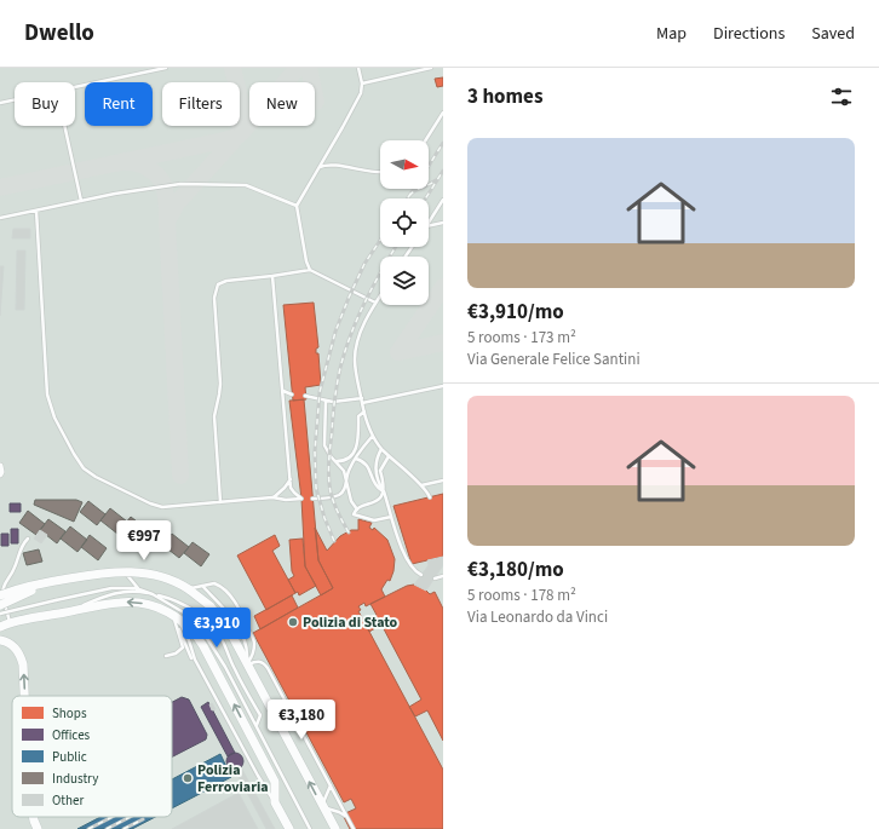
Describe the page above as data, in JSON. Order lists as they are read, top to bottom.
{
  "places": ["Polizia di Stato", "Polizia Ferroviaria"],
  "legend": [
    "Shops",
    "Offices",
    "Public",
    "Industry",
    "Other"
  ],
  "north": "right",
  "page": {
    "header": "Dwello",
    "nav": ["Map", "Directions", "Saved"],
    "heading": "3 homes",
    "chip": [
      "Buy",
      "Rent",
      "Filters",
      "New"
    ],
    "list": [
      {
        "name": "€3,910/mo",
        "note": "5 rooms · 173 m² · Via Generale Felice Santini"
      },
      {
        "name": "€3,180/mo",
        "note": "5 rooms · 178 m² · Via Leonardo da Vinci"
      }
    ],
    "price": ["€997", "€3,910", "€3,180"]
  }
}
